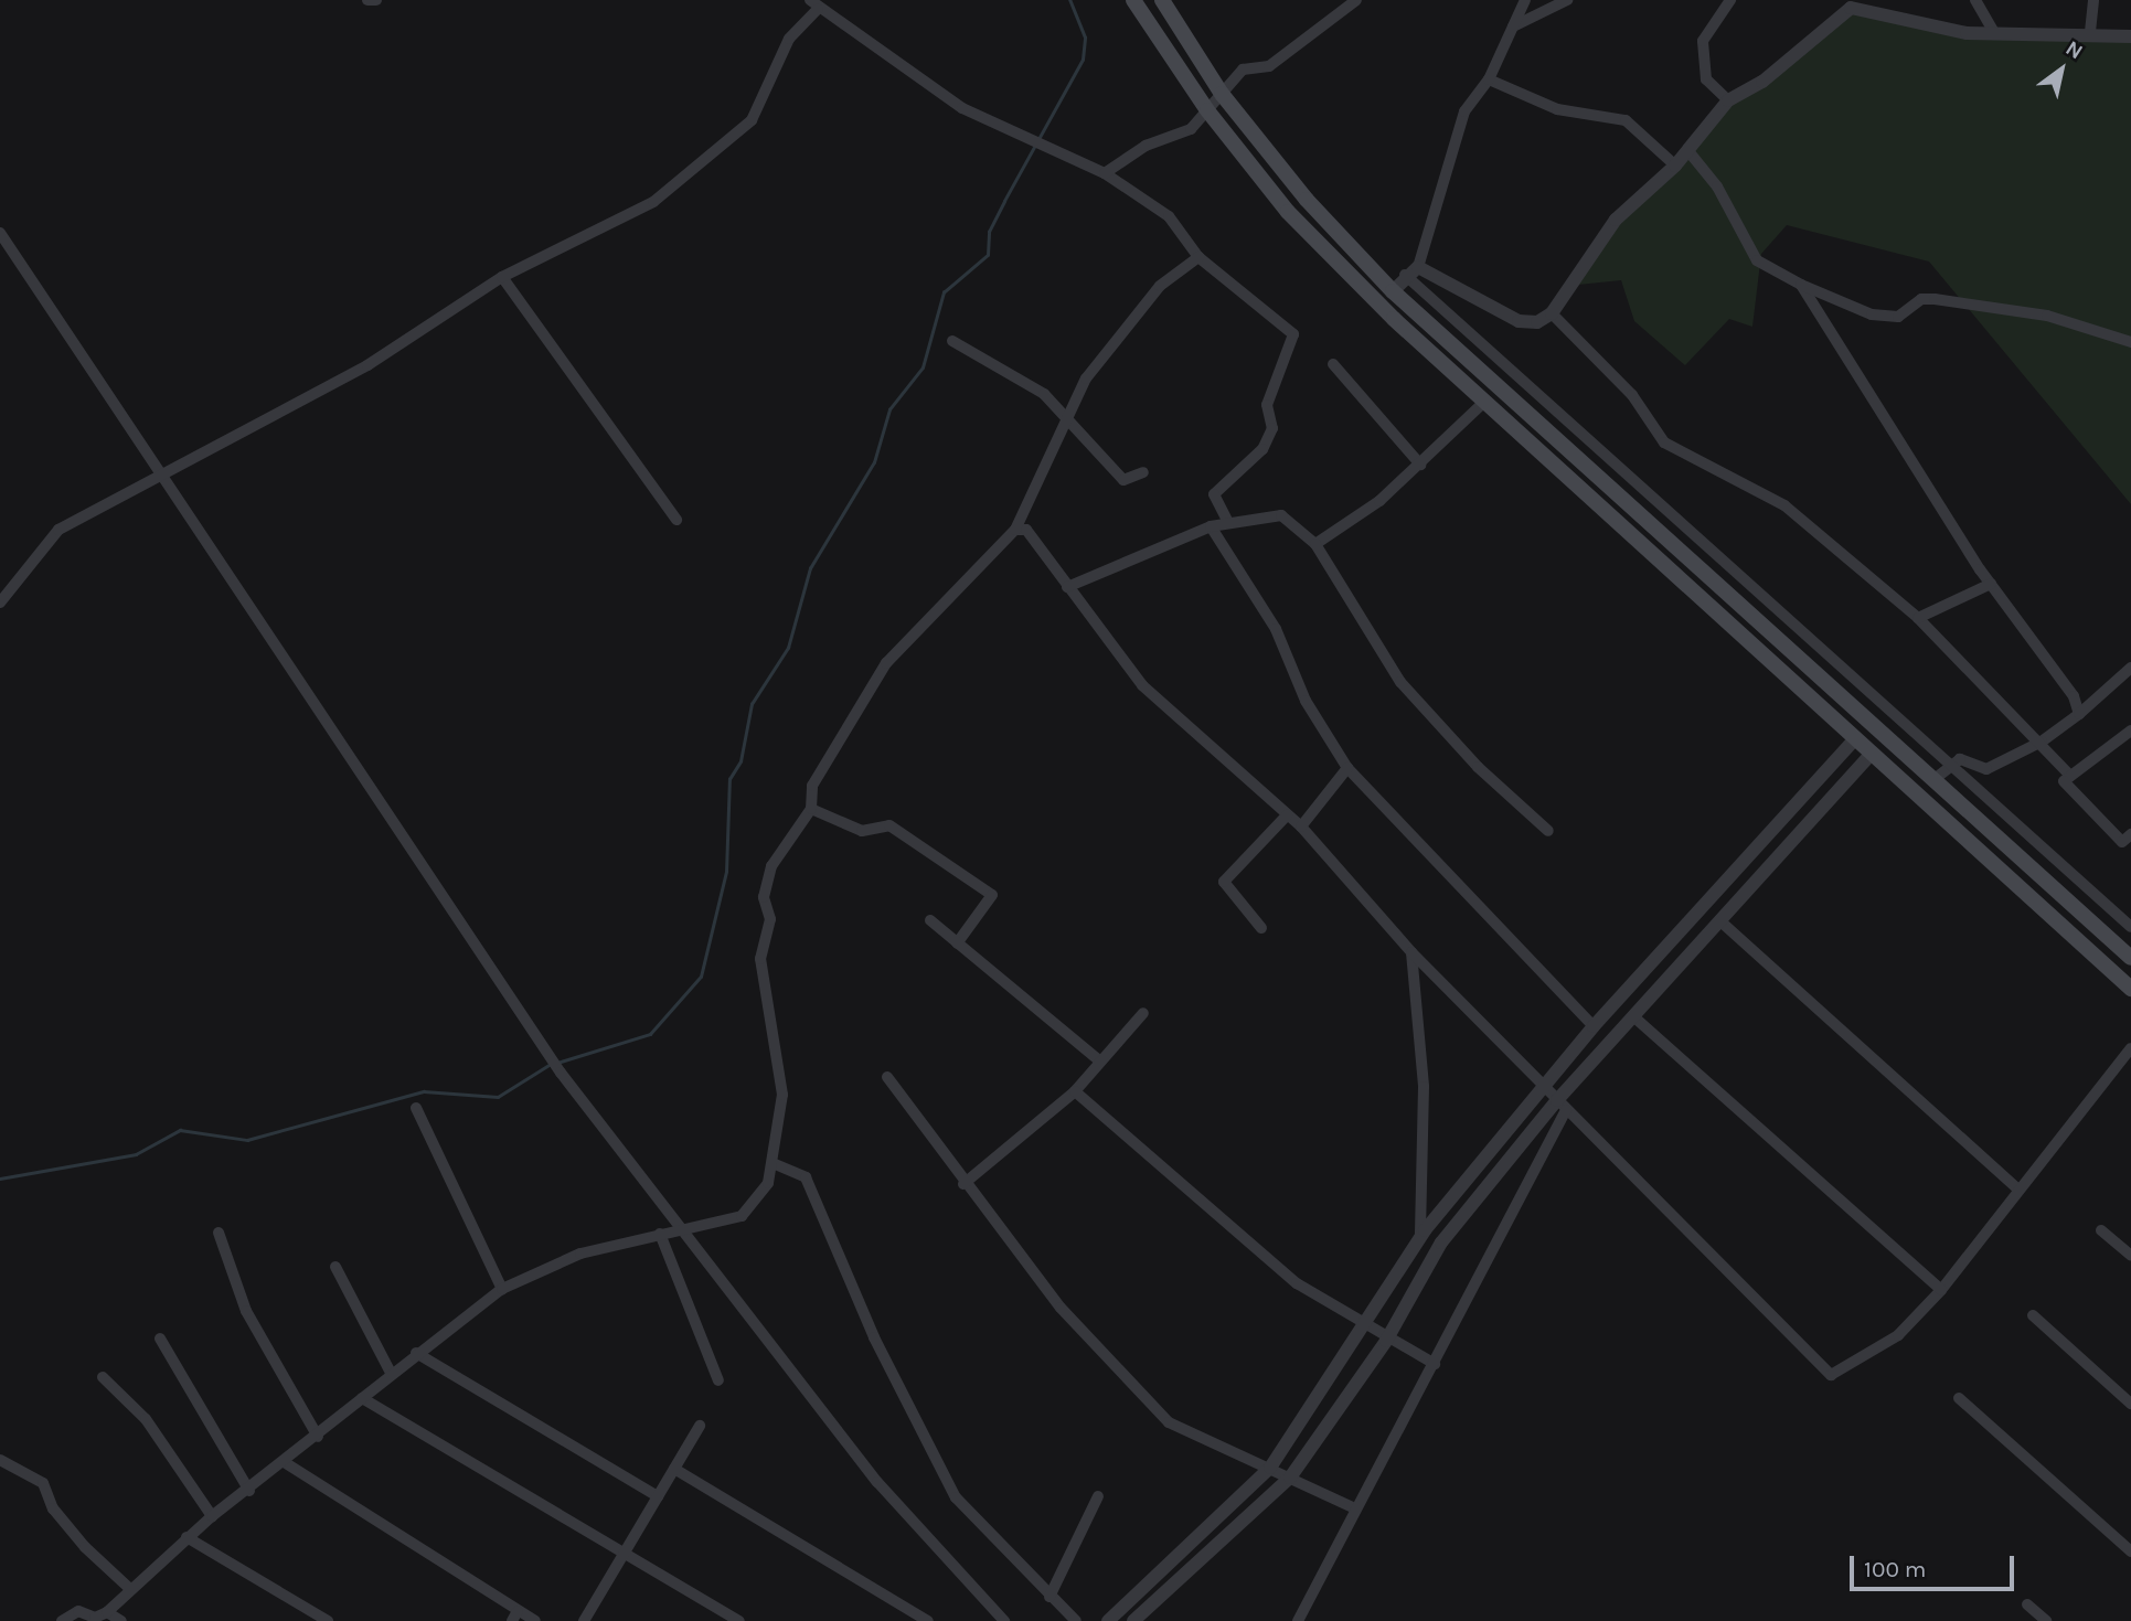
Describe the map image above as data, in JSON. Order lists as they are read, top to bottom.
{
  "scale_bar": "100 m",
  "north": "top right"
}
